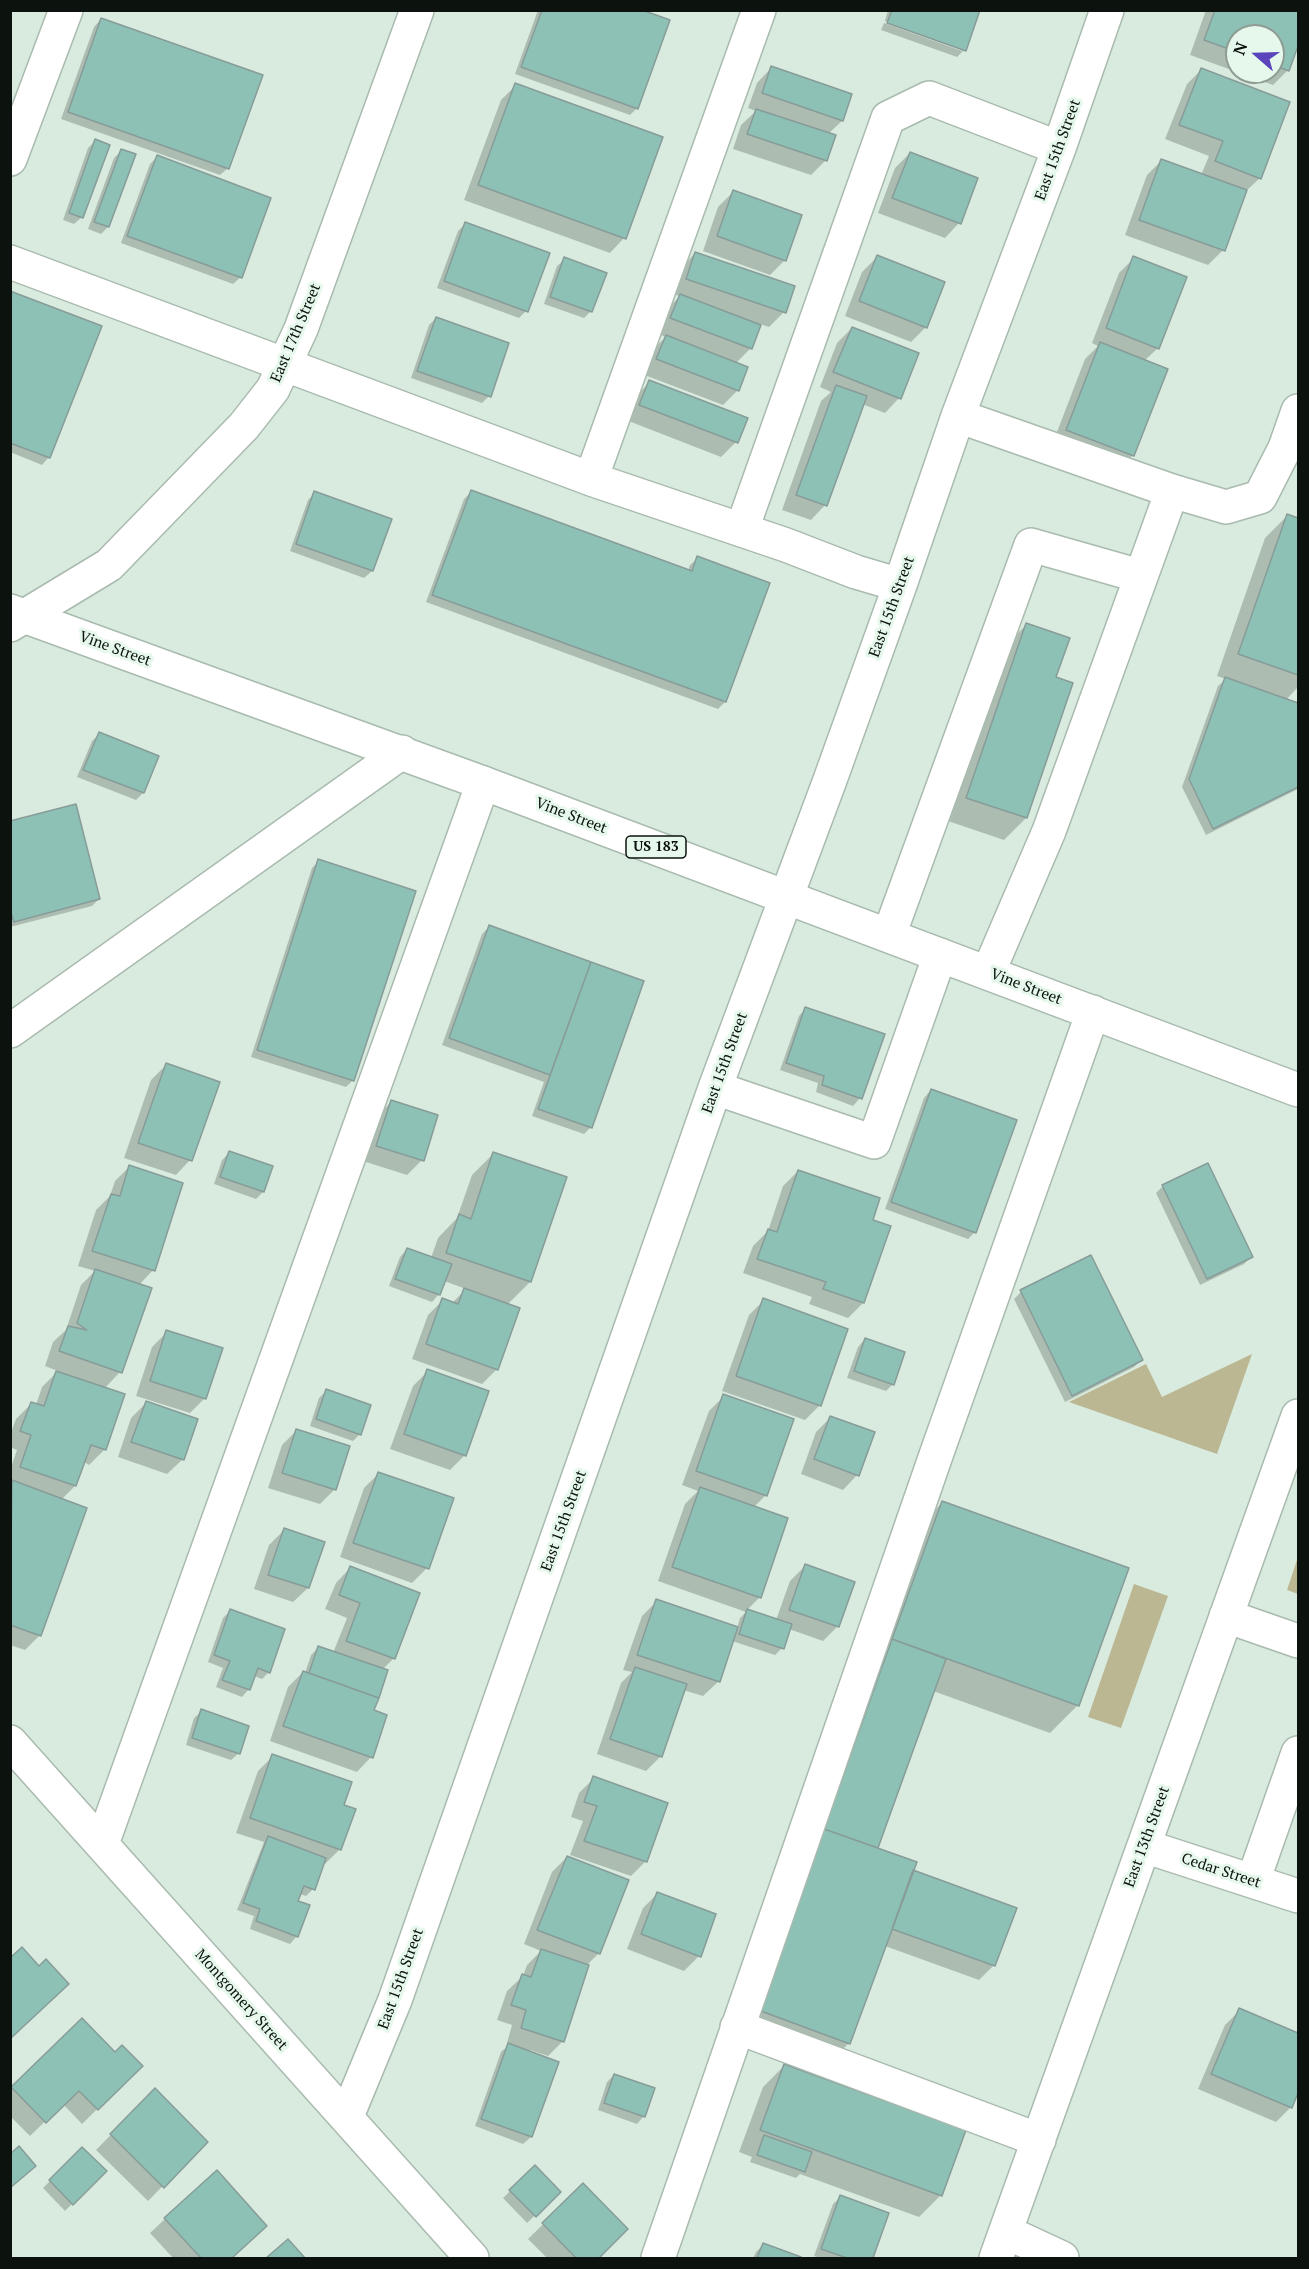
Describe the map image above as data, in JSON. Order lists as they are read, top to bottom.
{
  "streets": {
    "street": [
      "East 15th Street",
      "East 17th Street",
      "Vine Street",
      "US 183",
      "East 13th Street",
      "Cedar Street",
      "Montgomery Street"
    ]
  },
  "crossings": [
    ["East 15th Street", "Vine Street"],
    ["East 15th Street", "Montgomery Street"],
    ["East 17th Street", "Vine Street"],
    ["East 13th Street", "Cedar Street"]
  ],
  "north": "left"
}
